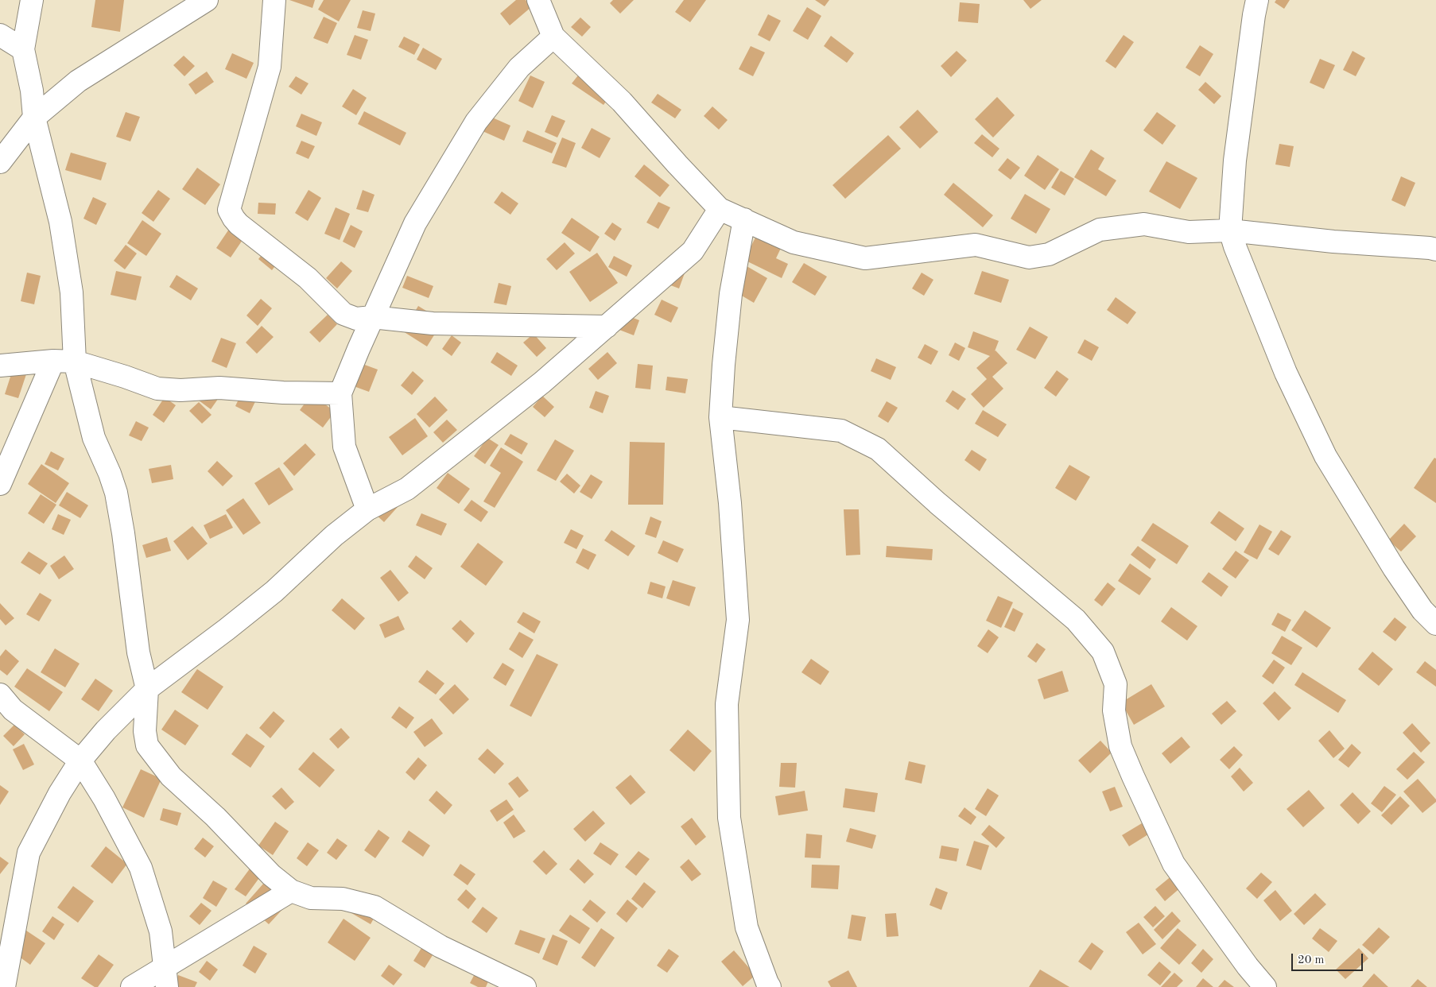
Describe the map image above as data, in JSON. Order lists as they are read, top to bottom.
{
  "scale_bar": "20 m"
}
